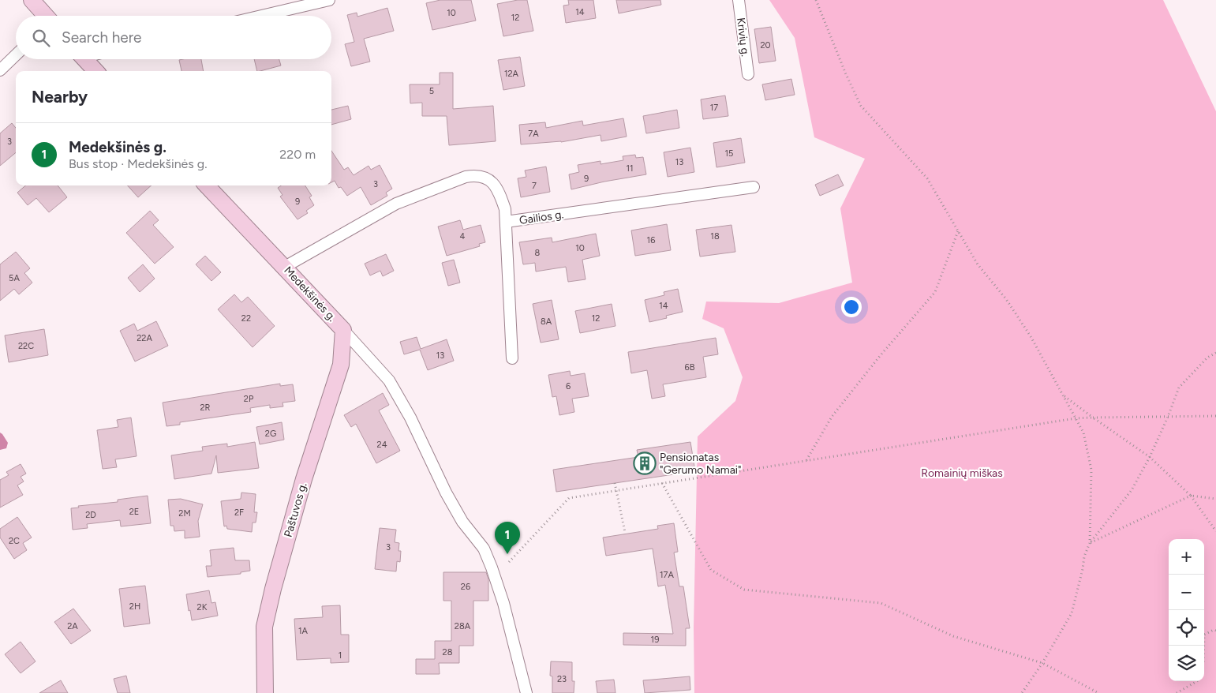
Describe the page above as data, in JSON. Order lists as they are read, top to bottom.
{
  "streets": {
    "street": [
      "Krivių g.",
      "Gailios g.",
      "Medekšinės g.",
      "Paštuvos g."
    ]
  },
  "crossings": [
    ["Gailios g.", "Medekšinės g."],
    ["Medekšinės g.", "Paštuvos g."]
  ],
  "parks": ["Romainių miškas"],
  "places": {
    "building": ["Pensionatas \"Gerumo Namai\""]
  },
  "house_numbers": [
    "14",
    "10",
    "12",
    "20",
    "12A",
    "5",
    "17",
    "7A",
    "3",
    "15",
    "13",
    "11",
    "9",
    "3",
    "7",
    "9",
    "4",
    "18",
    "16",
    "10",
    "8",
    "5A",
    "14",
    "22",
    "12",
    "8A",
    "22A",
    "22C",
    "13",
    "6B",
    "6",
    "2P",
    "2R",
    "2G",
    "24",
    "2E",
    "2F",
    "2M",
    "2D",
    "2C",
    "3",
    "17A",
    "26",
    "2H",
    "2K",
    "2A",
    "28A",
    "1A",
    "19",
    "28",
    "1",
    "23"
  ],
  "page": {
    "search": "Search here",
    "heading": "Nearby",
    "list": [
      {
        "mark": "1",
        "name": "Medekšinės g.",
        "note": "Bus stop · Medekšinės g.",
        "value": "220 m"
      }
    ],
    "pins": "1",
    "map_buttons": ["+", "−"]
  }
}
